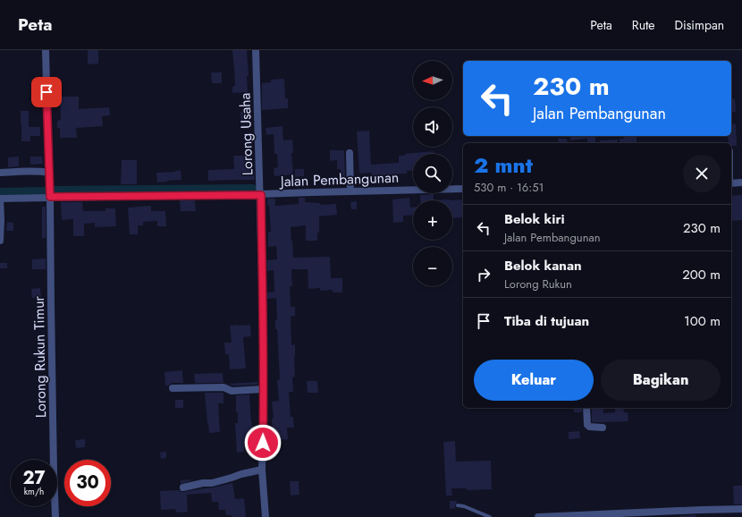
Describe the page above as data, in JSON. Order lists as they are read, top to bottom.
{
  "streets": {
    "street": ["Lorong Usaha", "Jalan Pembangunan", "Lorong Rukun Timur"]
  },
  "crossings": [
    ["Lorong Usaha", "Jalan Pembangunan"],
    ["Jalan Pembangunan", "Lorong Rukun Timur"]
  ],
  "north": "left",
  "page": {
    "header": "Peta",
    "nav": ["Peta", "Rute", "Disimpan"],
    "map_buttons": ["+", "−"],
    "turn": ["230 m", "Jalan Pembangunan"],
    "heading": ["2 mnt", "530 m · 16:51"],
    "list": [
      {
        "name": "Belok kiri",
        "note": "Jalan Pembangunan",
        "value": "230 m"
      },
      {
        "name": "Belok kanan",
        "note": "Lorong Rukun",
        "value": "200 m"
      },
      {
        "name": "Tiba di tujuan",
        "value": "100 m"
      }
    ],
    "buttons": ["Keluar", "Bagikan"],
    "speed": "27 km/h",
    "limit": "30"
  }
}
